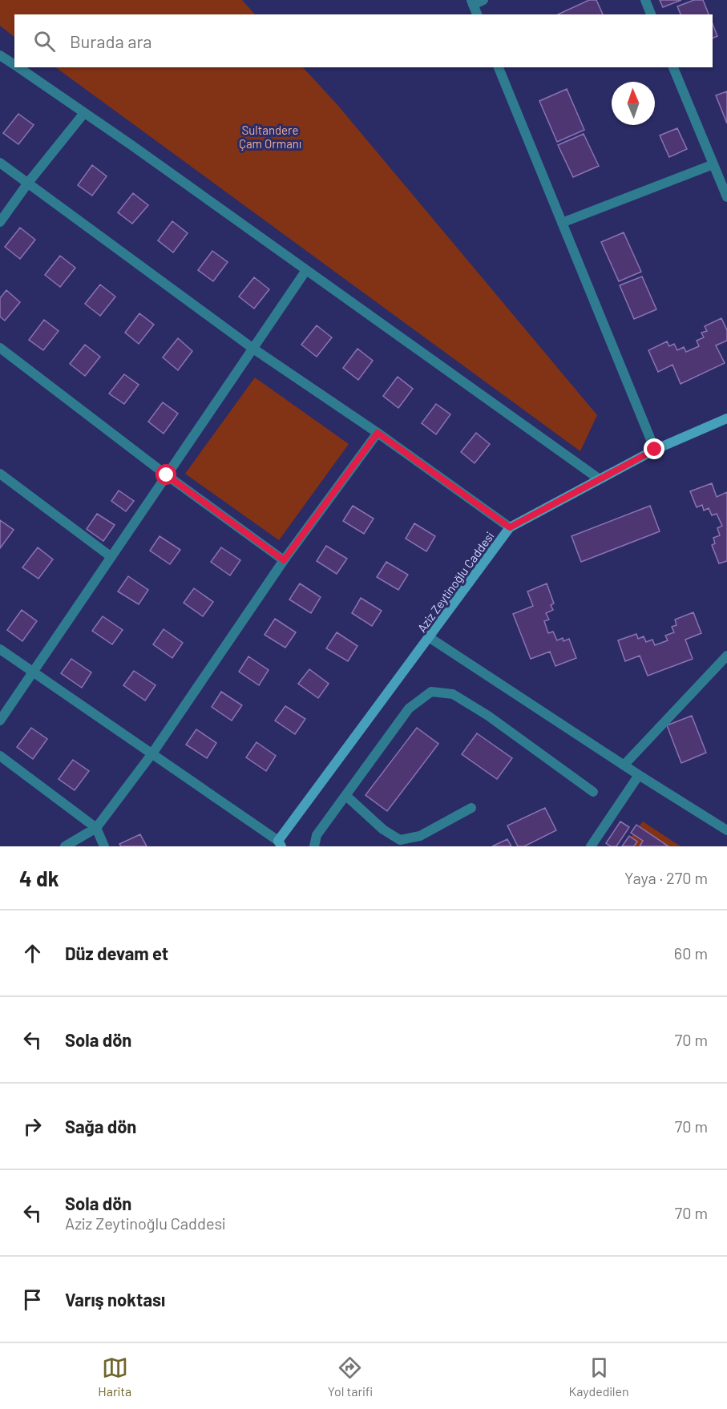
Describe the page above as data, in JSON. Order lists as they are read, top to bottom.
{
  "streets": {
    "main road": ["Aziz Zeytinoğlu Caddesi"]
  },
  "parks": ["Sultandere Çam Ormanı"],
  "north": "top",
  "page": {
    "search": "Burada ara",
    "heading": ["4 dk", "Yaya · 270 m"],
    "list": [
      ["Düz devam et", "60 m"],
      ["Sola dön", "70 m"],
      ["Sağa dön", "70 m"],
      ["Sola dön", "Aziz Zeytinoğlu Caddesi", "70 m"],
      "Varış noktası"
    ],
    "nav": ["Harita", "Yol tarifi", "Kaydedilen"]
  }
}
